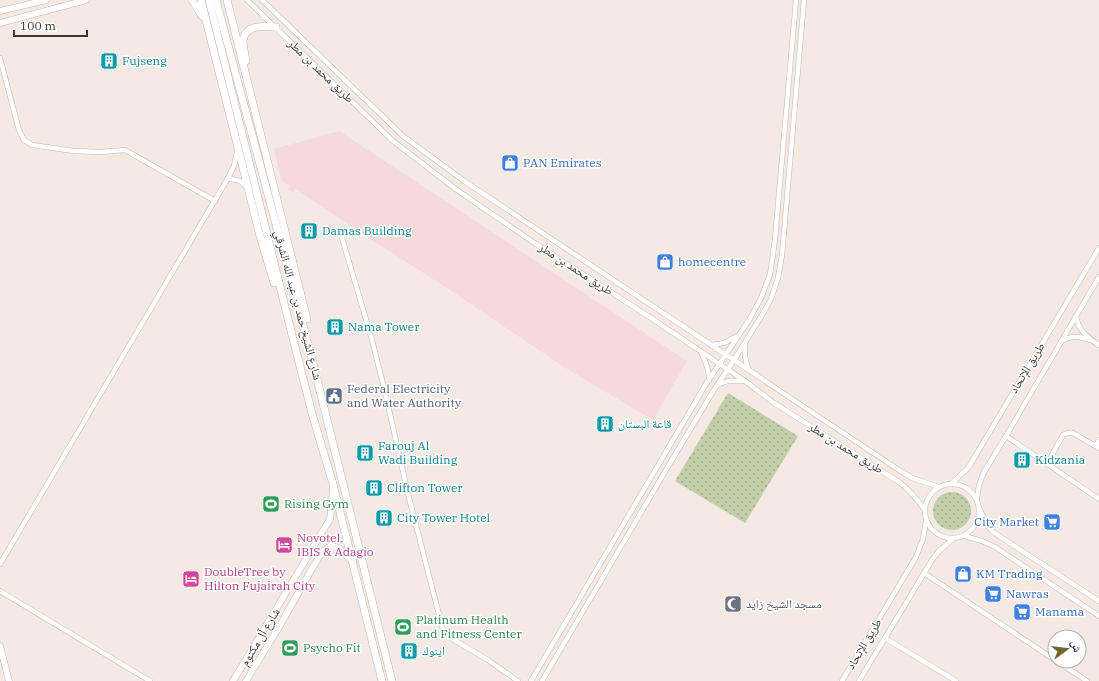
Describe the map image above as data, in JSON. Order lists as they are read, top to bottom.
{
  "streets": {
    "highway": ["شارع الشيخ حمد بن عبد الله الشرقي"],
    "main road": ["شارع آل مكتوم"],
    "street": ["طريق محمد بن مطر", "طريق اﻹتحاد"]
  },
  "crossings": [
    ["طريق محمد بن مطر", "طريق اﻹتحاد"],
    ["شارع الشيخ حمد بن عبد الله الشرقي", "شارع آل مكتوم"]
  ],
  "places": {
    "building": [
      "Fujseng",
      "Damas Building",
      "Nama Tower",
      "قاعة البستان",
      "Farouj Al Wadi Building",
      "Kidzania",
      "Clifton Tower",
      "City Tower Hotel",
      "اينوك"
    ],
    "shop": ["PAN Emirates", "homecentre", "KM Trading"],
    "public building": ["Federal Electricity and Water Authority"],
    "sports": ["Rising Gym", "Platinum Health and Fitness Center", "Psycho Fit"],
    "supermarket": ["City Market", "Nawras", "Manama"],
    "hotel": ["Novotel, IBIS & Adagio", "DoubleTree by Hilton Fujairah City"],
    "mosque": ["مسجد الشيخ زايد"]
  },
  "scale_bar": "100 m",
  "north": "right"
}
